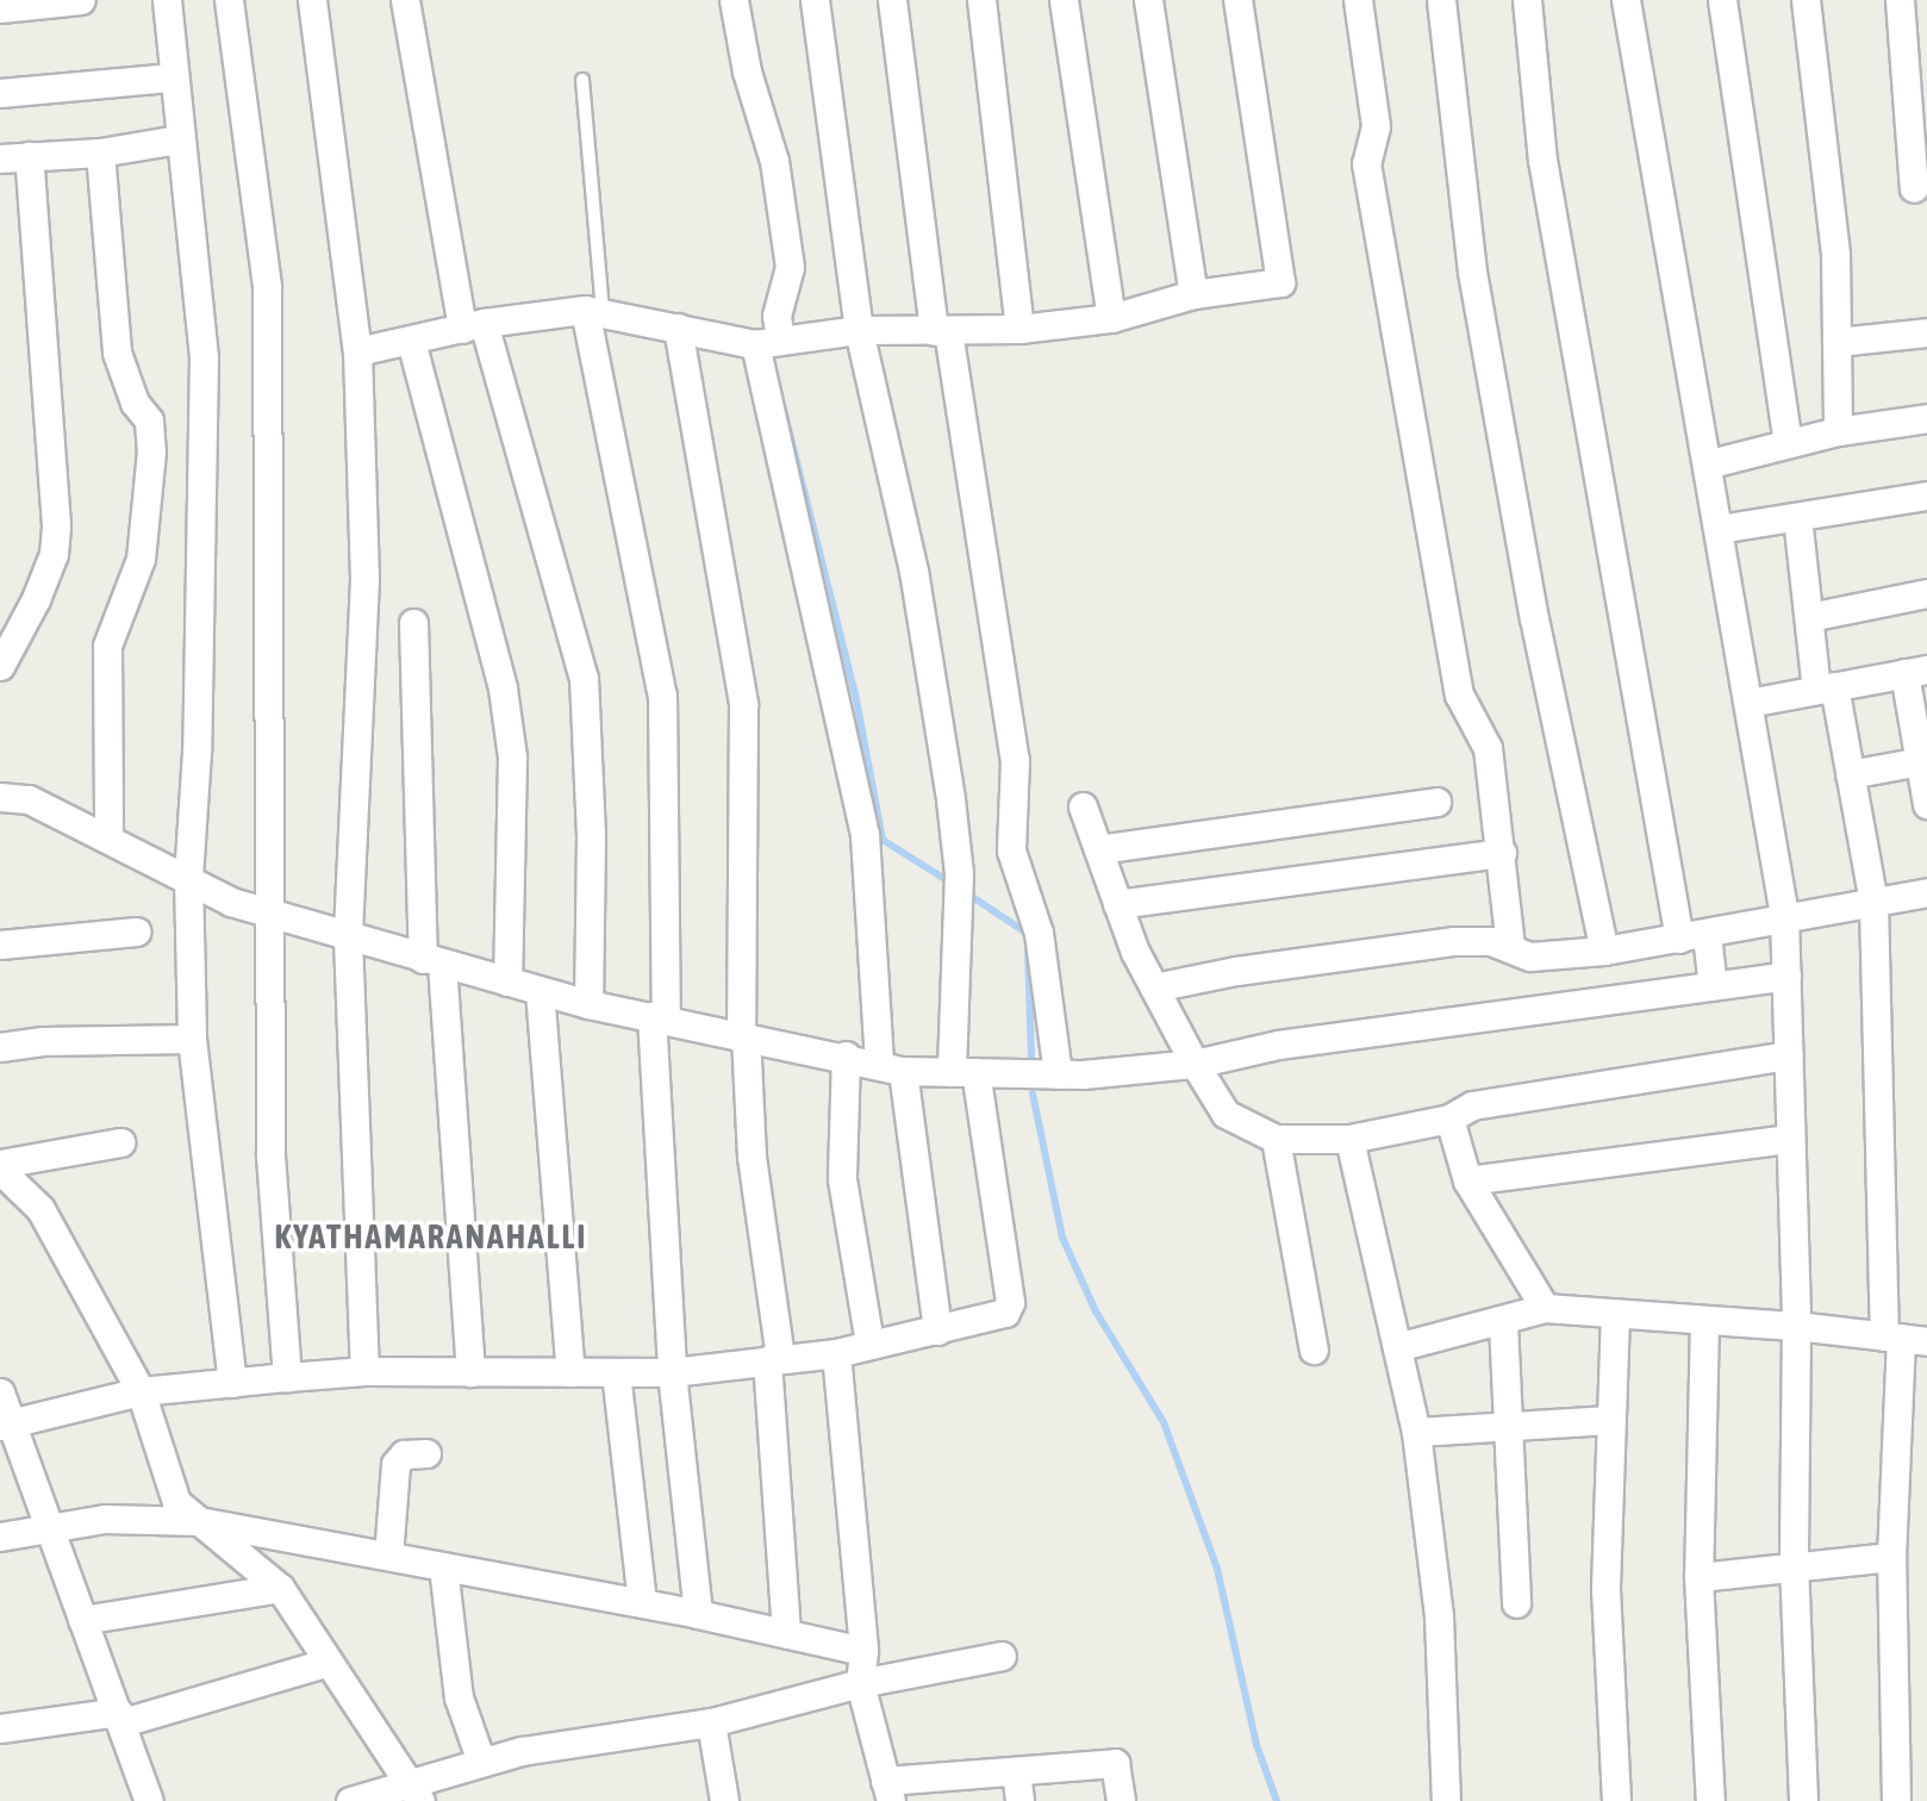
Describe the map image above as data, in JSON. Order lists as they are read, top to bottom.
{
  "districts": ["KYATHAMARANAHALLI"]
}
